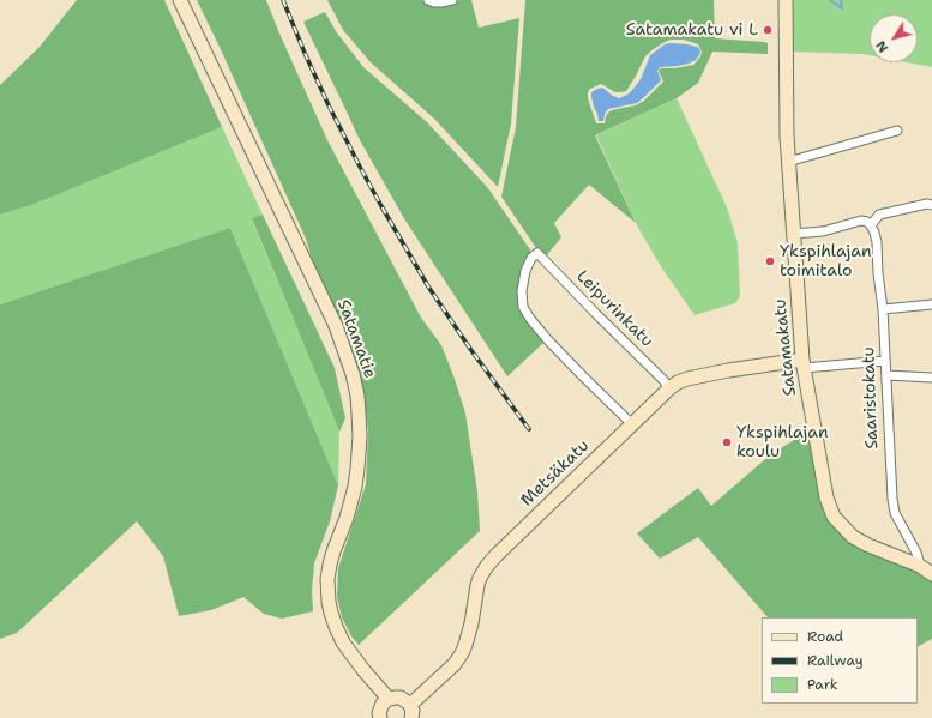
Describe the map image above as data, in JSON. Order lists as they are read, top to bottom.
{
  "streets": {
    "street": [
      "Leipurinkatu",
      "Satamatie",
      "Satamakatu",
      "Saaristokatu",
      "Metsäkatu"
    ]
  },
  "crossings": [
    ["Leipurinkatu", "Metsäkatu"],
    ["Satamakatu", "Saaristokatu"],
    ["Satamakatu", "Metsäkatu"],
    ["Saaristokatu", "Metsäkatu"]
  ],
  "places": ["Satamakatu vi L", "Ykspihlajan toimitalo", "Ykspihlajan koulu"],
  "legend": ["Road", "Railway", "Park"],
  "north": "bottom left"
}
